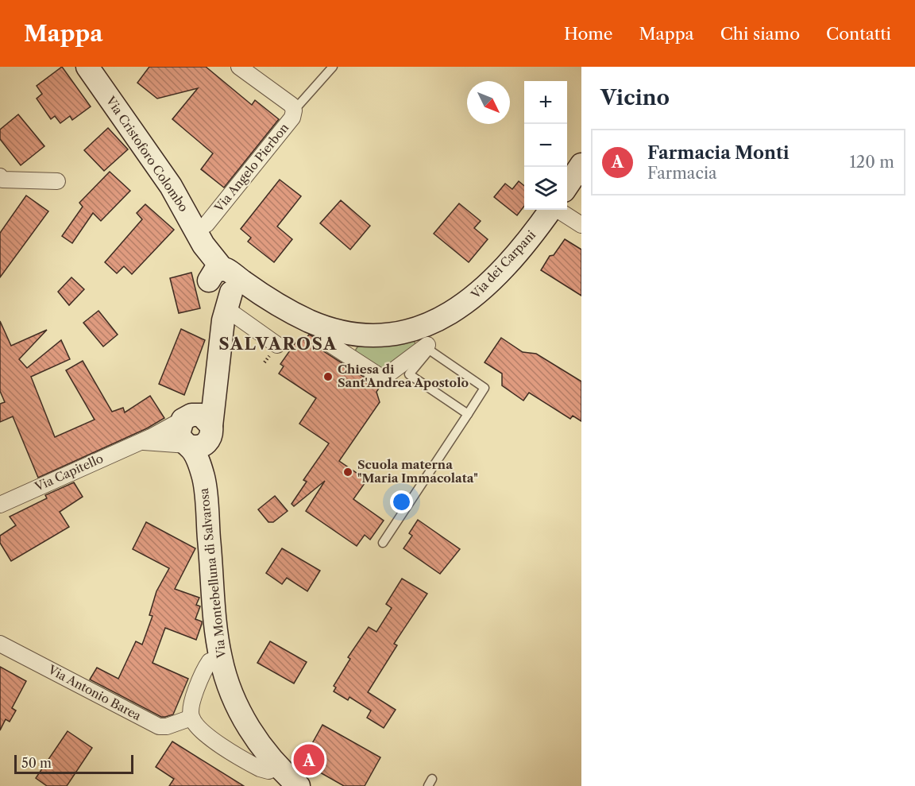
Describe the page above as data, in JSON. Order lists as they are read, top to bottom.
{
  "streets": {
    "street": [
      "Via Cristoforo Colombo",
      "Via Angelo Pierbon",
      "Via dei Carpani",
      "Via Capitello",
      "Via Montebelluna di Salvarosa",
      "Via Antonio Barea"
    ]
  },
  "crossings": [
    ["Via Cristoforo Colombo", "Via Angelo Pierbon"],
    ["Via Cristoforo Colombo", "Via dei Carpani"],
    ["Via Capitello", "Via Montebelluna di Salvarosa"]
  ],
  "districts": ["SALVAROSA"],
  "places": ["Chiesa di Sant'Andrea Apostolo", "Scuola materna \"Maria Immacolata\""],
  "scale_bar": "50 m",
  "north": "bottom right",
  "page": {
    "header": "Mappa",
    "nav": [
      "Home",
      "Mappa",
      "Chi siamo",
      "Contatti"
    ],
    "heading": "Vicino",
    "map_buttons": ["+", "−"],
    "list": [
      {
        "mark": "A",
        "name": "Farmacia Monti",
        "note": "Farmacia",
        "value": "120 m"
      }
    ],
    "pins": "A",
    "scale": "50 m"
  }
}
